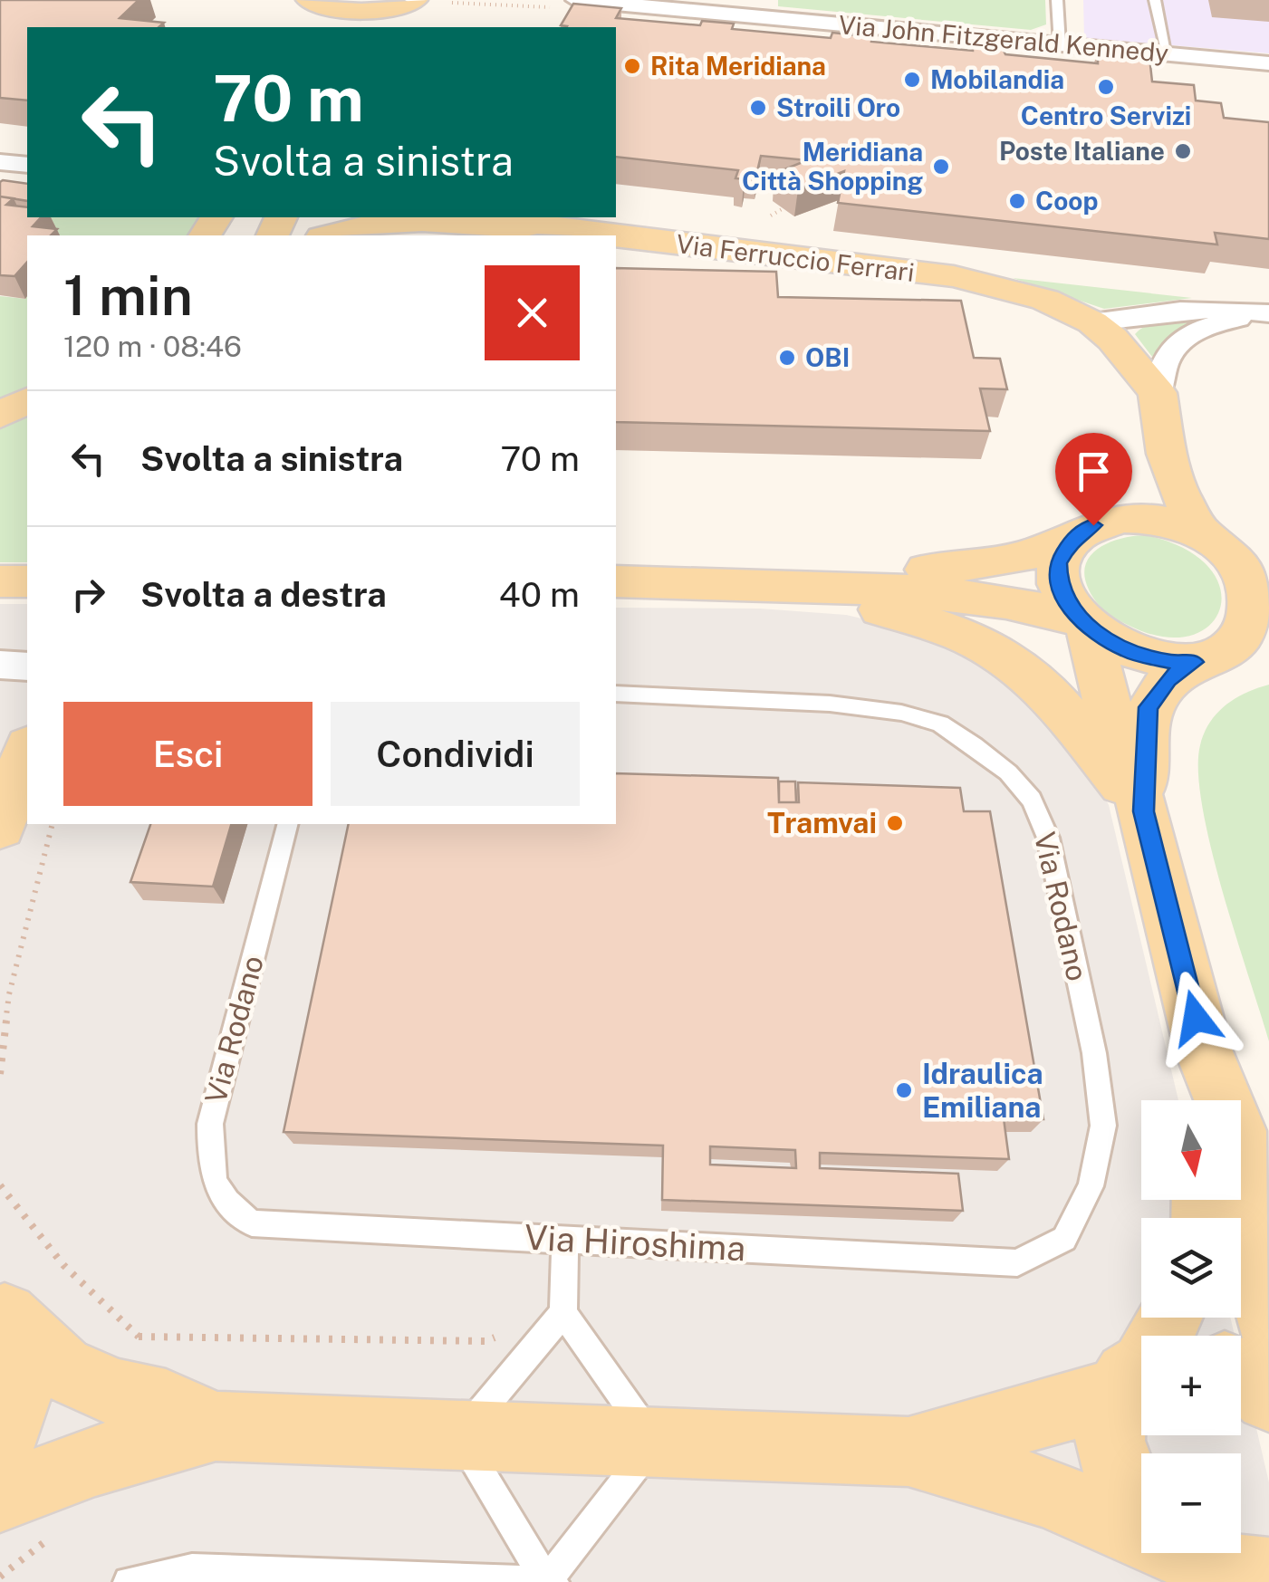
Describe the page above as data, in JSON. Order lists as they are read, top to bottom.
{
  "streets": {
    "main road": ["Via Ferruccio Ferrari"],
    "street": ["Via John Fitzgerald Kennedy"],
    "lane": ["Via Rodano", "Via Hiroshima"]
  },
  "crossings": [
    ["Via Rodano", "Via Hiroshima"]
  ],
  "places": [
    "Rita Meridiana",
    "Mobilandia",
    "Centro Servizi",
    "Stroili Oro",
    "Poste Italiane",
    "Meridiana Città Shopping",
    "Coop",
    "OBI",
    "Tramvai",
    "Idraulica Emiliana"
  ],
  "north": "bottom",
  "page": {
    "turn": ["70 m", "Svolta a sinistra"],
    "heading": ["1 min", "120 m · 08:46"],
    "list": [
      {
        "name": "Svolta a sinistra",
        "value": "70 m"
      },
      {
        "name": "Svolta a destra",
        "value": "40 m"
      }
    ],
    "buttons": ["Esci", "Condividi"],
    "map_buttons": ["+", "−"]
  }
}
